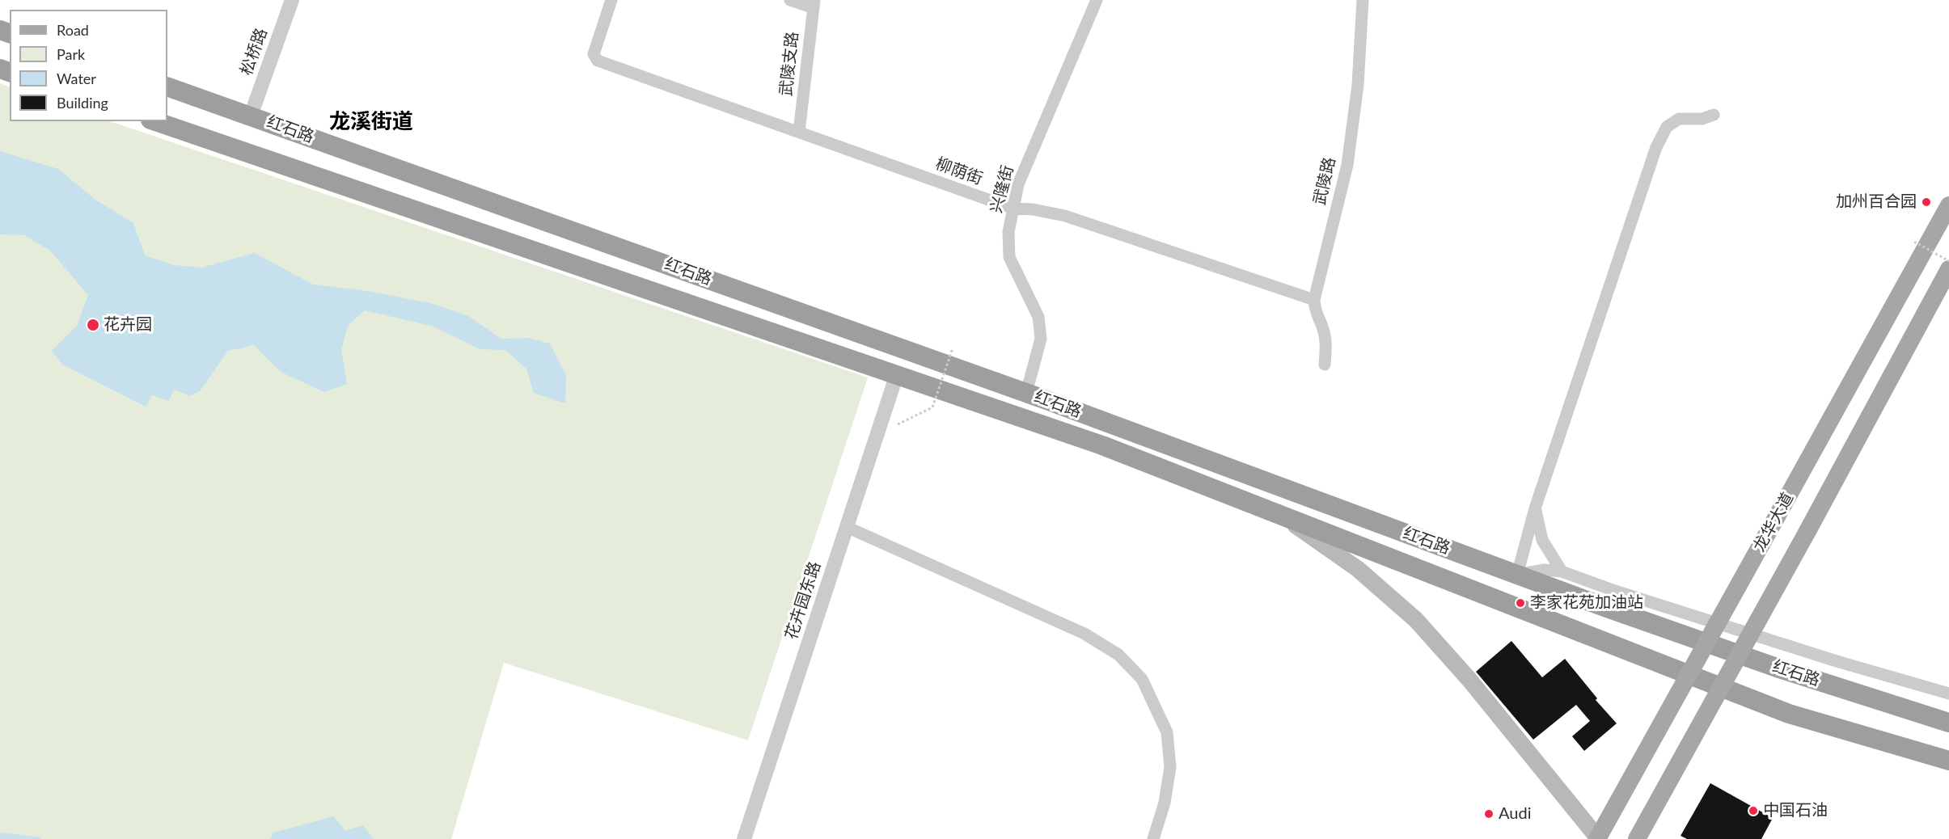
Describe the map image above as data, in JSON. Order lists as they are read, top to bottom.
{
  "streets": {
    "highway": ["红石路"],
    "main road": ["龙华大道"],
    "street": [
      "松桥路",
      "武陵支路",
      "柳荫街",
      "武陵路",
      "兴隆街",
      "花卉园东路"
    ]
  },
  "crossings": [
    ["松桥路", "红石路"],
    ["武陵支路", "柳荫街"],
    ["红石路", "兴隆街"],
    ["红石路", "龙华大道"],
    ["红石路", "花卉园东路"],
    ["柳荫街", "武陵路"],
    ["柳荫街", "兴隆街"]
  ],
  "districts": ["龙溪街道"],
  "places": [
    "加州百合园",
    "花卉园",
    "李家花苑加油站",
    "中国石油",
    "Audi"
  ],
  "legend": [
    "Road",
    "Park",
    "Water",
    "Building"
  ]
}
